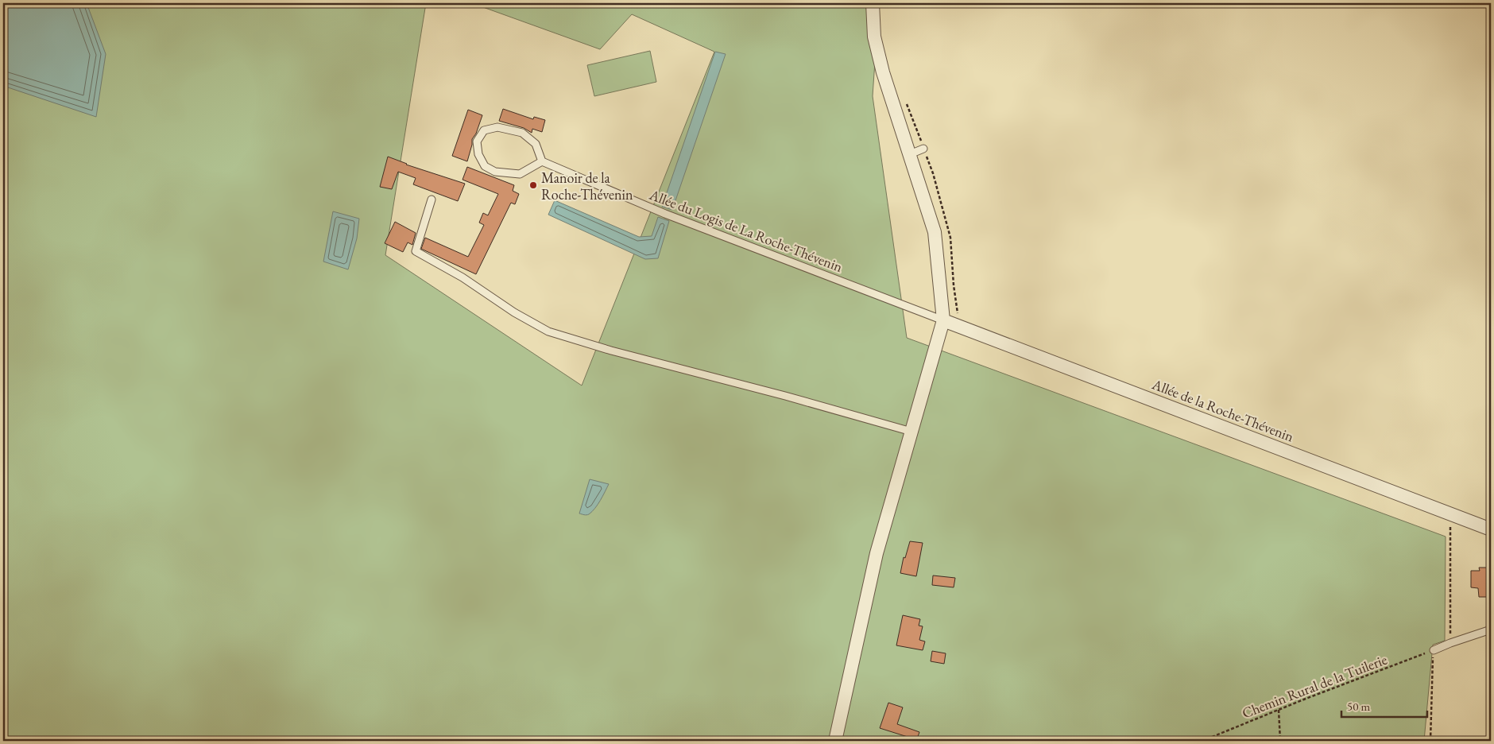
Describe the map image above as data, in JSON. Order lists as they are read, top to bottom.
{
  "streets": {
    "street": ["Allée de la Roche-Thévenin"],
    "lane": ["Allée du Logis de La Roche-Thévenin"],
    "path": ["Chemin Rural de la Tuilerie"]
  },
  "crossings": [
    ["Allée du Logis de La Roche-Thévenin", "Allée de la Roche-Thévenin"]
  ],
  "places": ["Manoir de la Roche-Thévenin"],
  "scale_bar": "50 m"
}
